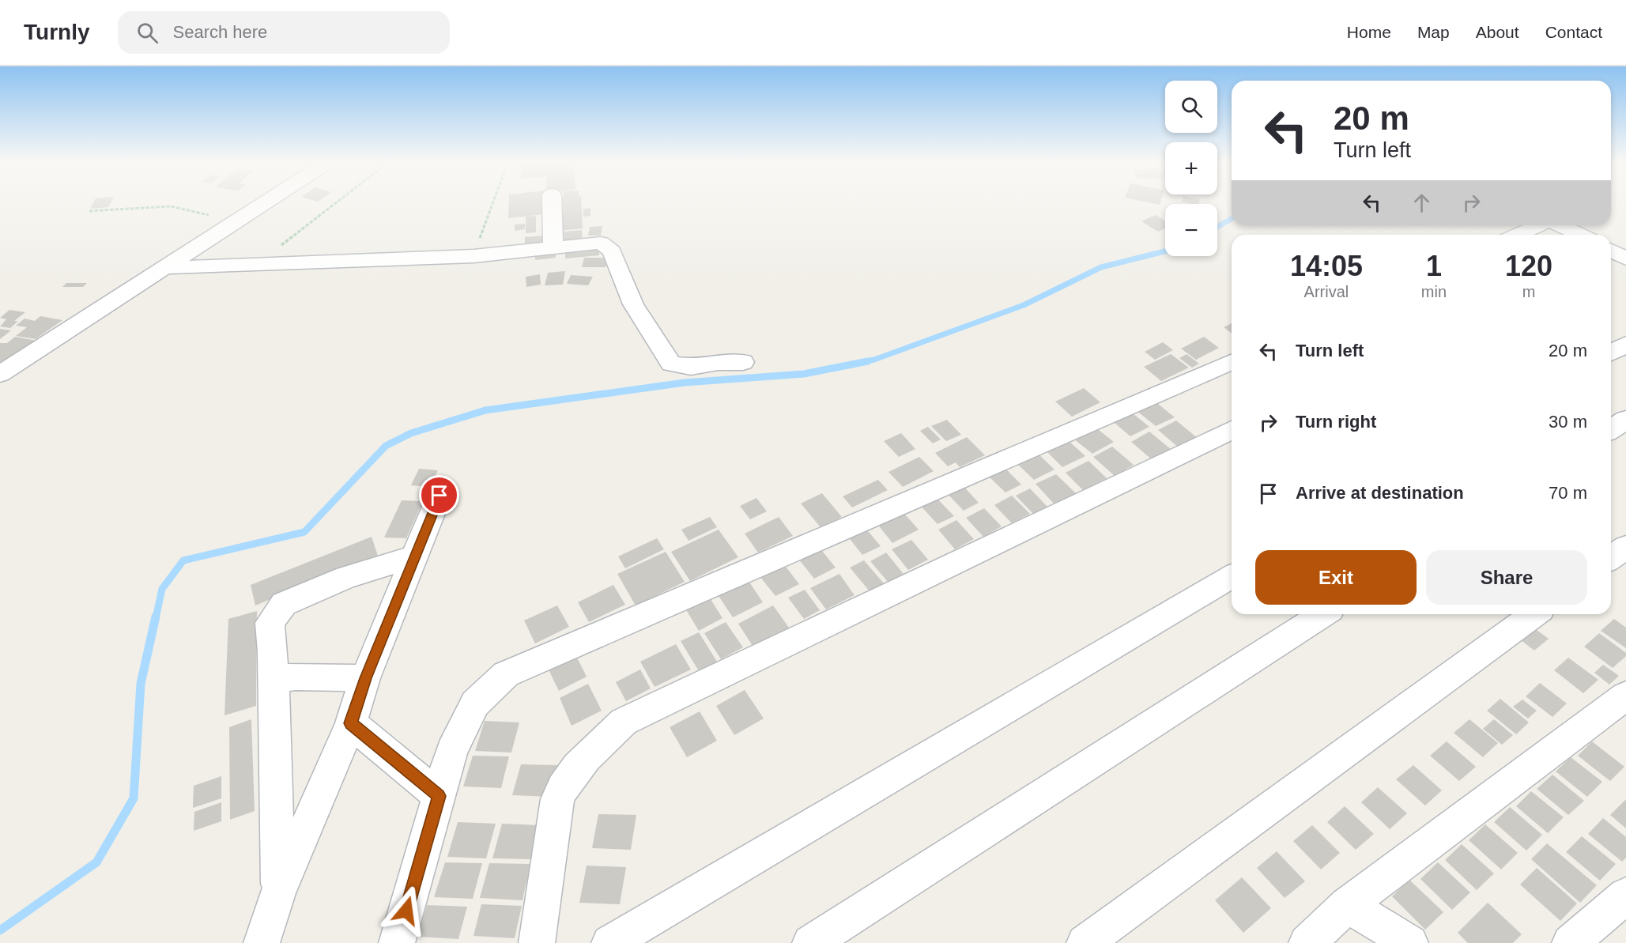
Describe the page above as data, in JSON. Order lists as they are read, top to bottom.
{
  "page": {
    "header": "Turnly",
    "search": "Search here",
    "nav": [
      "Home",
      "Map",
      "About",
      "Contact"
    ],
    "map_buttons": ["+", "−"],
    "turn": ["20 m", "Turn left"],
    "eta": [
      "14:05",
      "Arrival",
      "1",
      "min",
      "120",
      "m"
    ],
    "list": [
      {
        "name": "Turn left",
        "value": "20 m"
      },
      {
        "name": "Turn right",
        "value": "30 m"
      },
      {
        "name": "Arrive at destination",
        "value": "70 m"
      }
    ],
    "buttons": ["Exit", "Share"]
  }
}
